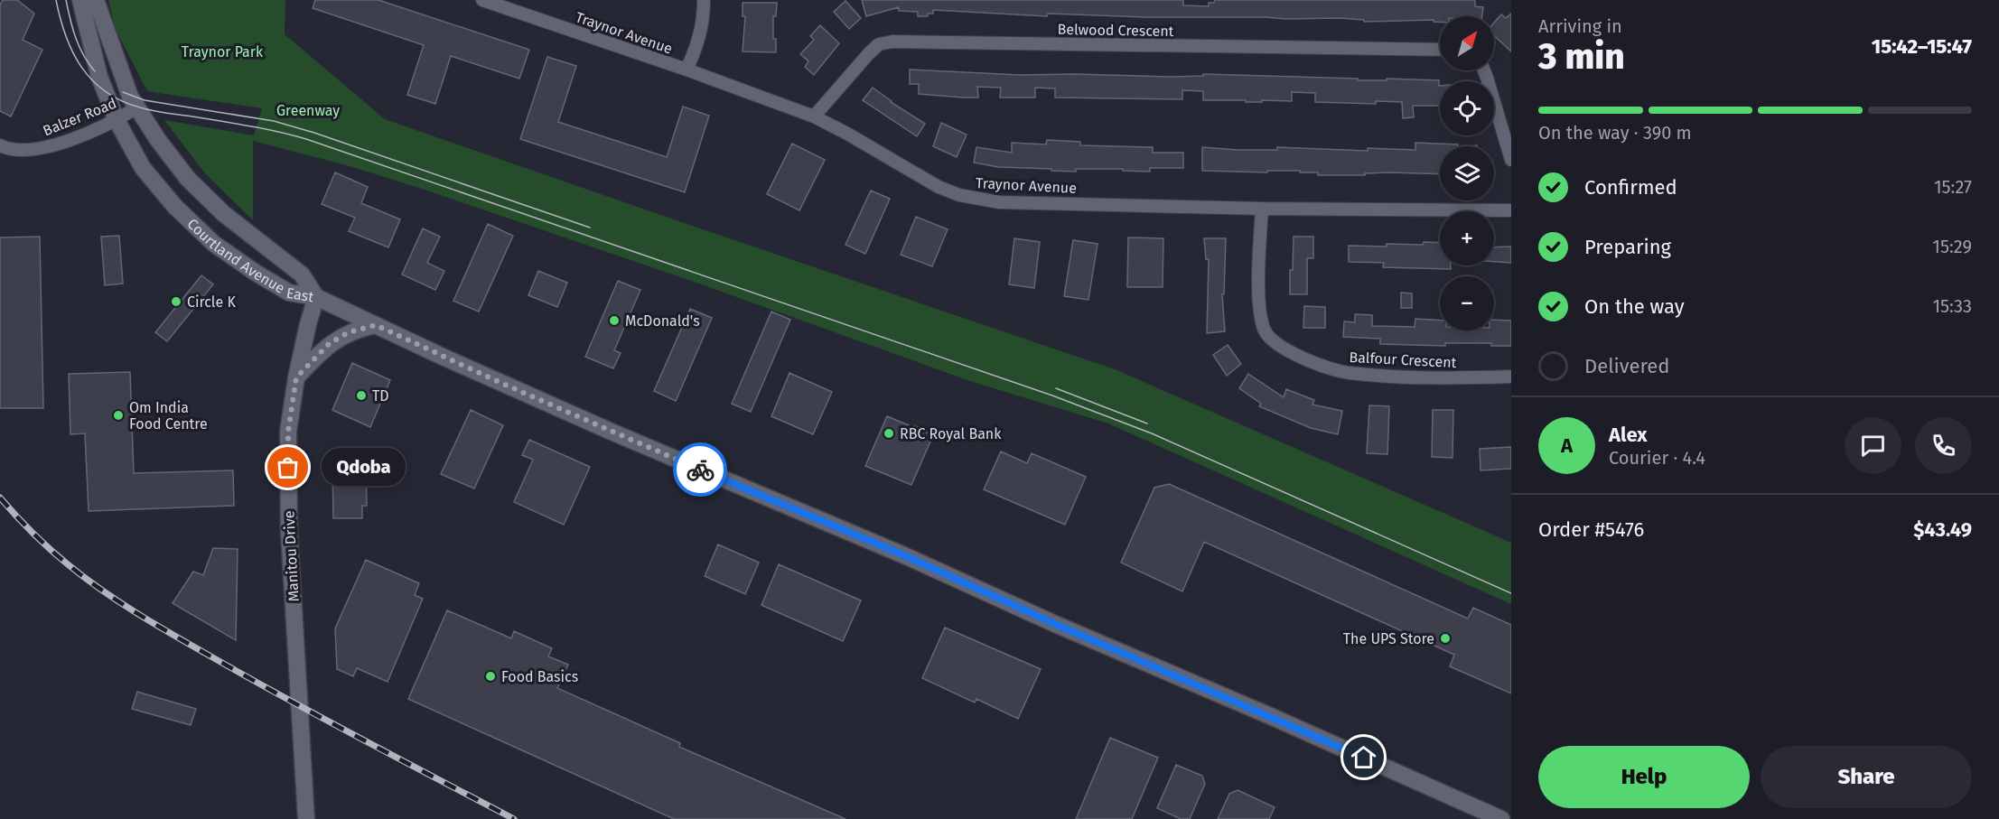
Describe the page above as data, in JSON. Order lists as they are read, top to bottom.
{
  "streets": {
    "main road": ["Courtland Avenue East", "Manitou Drive"],
    "street": [
      "Belwood Crescent",
      "Traynor Avenue",
      "Balzer Road",
      "Balfour Crescent"
    ]
  },
  "crossings": [
    ["Belwood Crescent", "Traynor Avenue"],
    ["Traynor Avenue", "Balfour Crescent"],
    ["Balzer Road", "Courtland Avenue East"],
    ["Courtland Avenue East", "Manitou Drive"]
  ],
  "parks": ["Traynor Park", "Greenway"],
  "places": [
    "Circle K",
    "McDonald's",
    "TD",
    "Om India Food Centre",
    "RBC Royal Bank",
    "Qdoba",
    "The UPS Store",
    "Food Basics"
  ],
  "north": "top right",
  "page": {
    "heading": ["3 min", "Arriving in", "15:42–15:47"],
    "panel": [
      "Alex",
      "Courier · 4.4",
      "Order #5476",
      "$43.49"
    ],
    "map_buttons": ["+", "−"],
    "bar": "On the way · 390 m",
    "list": [
      ["Confirmed", "15:27"],
      ["Preparing", "15:29"],
      ["On the way", "15:33"],
      "Delivered"
    ],
    "round": "A",
    "bubble": "Qdoba",
    "buttons": ["Help", "Share"]
  }
}
